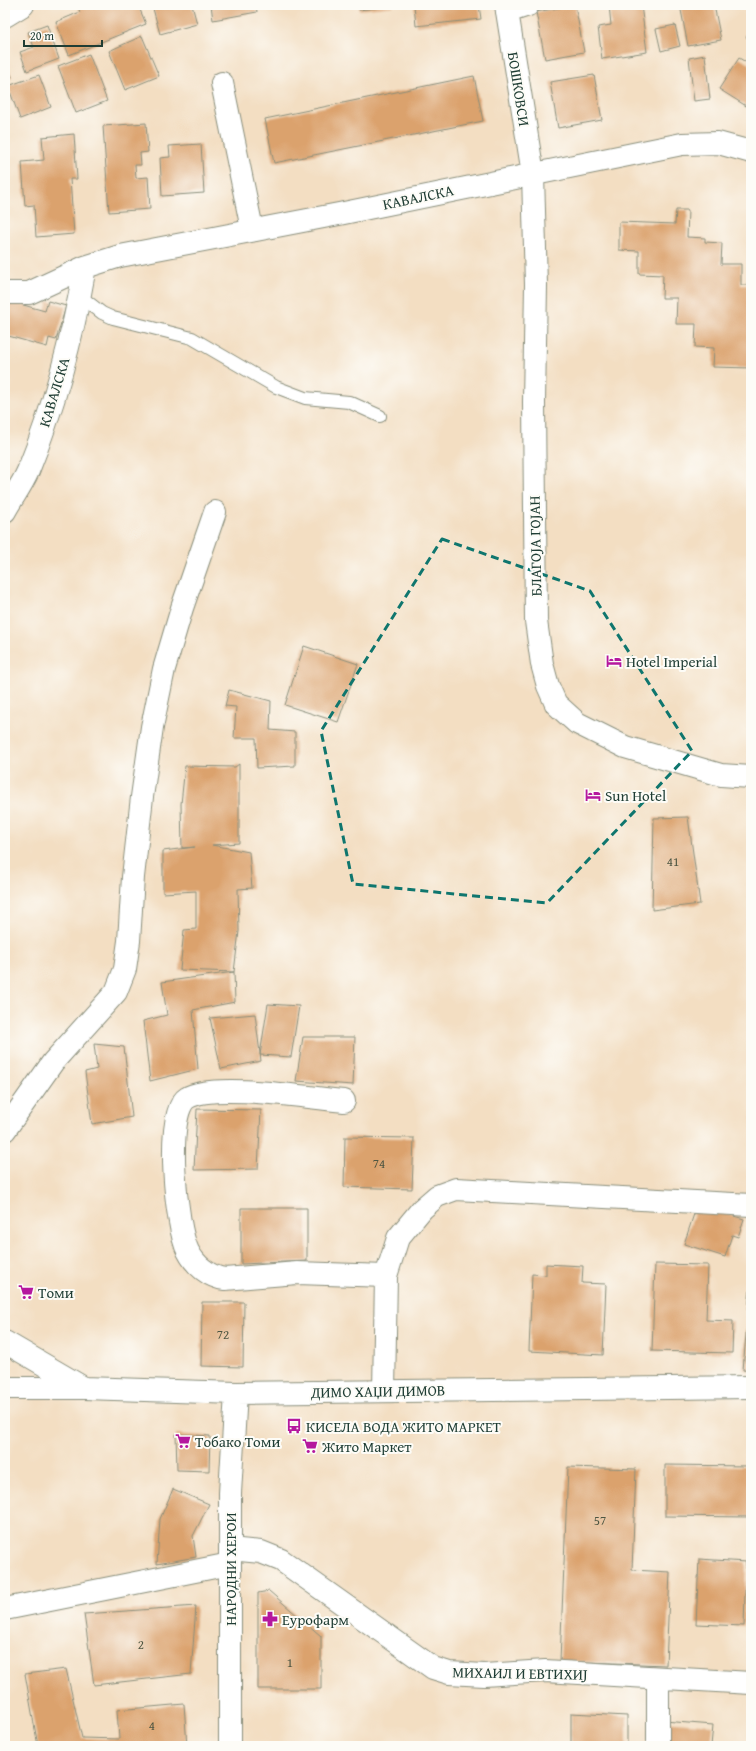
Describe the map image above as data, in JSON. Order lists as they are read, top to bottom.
{
  "streets": {
    "street": [
      "БОШКОВСИ",
      "КАВАЛСКА",
      "БЛАГОЈА ГОЈАН",
      "ДИМО ХАЏИ ДИМОВ",
      "НАРОДНИ ХЕРОИ",
      "МИХАИЛ И ЕВТИХИЈ"
    ]
  },
  "crossings": [
    ["БОШКОВСИ", "КАВАЛСКА"],
    ["БОШКОВСИ", "БЛАГОЈА ГОЈАН"],
    ["КАВАЛСКА", "БЛАГОЈА ГОЈАН"],
    ["ДИМО ХАЏИ ДИМОВ", "НАРОДНИ ХЕРОИ"],
    ["НАРОДНИ ХЕРОИ", "МИХАИЛ И ЕВТИХИЈ"]
  ],
  "places": {
    "hotel": ["Hotel Imperial", "Sun Hotel"],
    "supermarket": ["Томи", "Тобако Томи", "Жито Маркет"],
    "bus stop": ["КИСЕЛА ВОДА ЖИТО МАРКЕТ"],
    "pharmacy": ["Еурофарм"]
  },
  "house_numbers": [
    "41",
    "74",
    "72",
    "57",
    "2",
    "1",
    "4"
  ],
  "scale_bar": "20 m"
}
